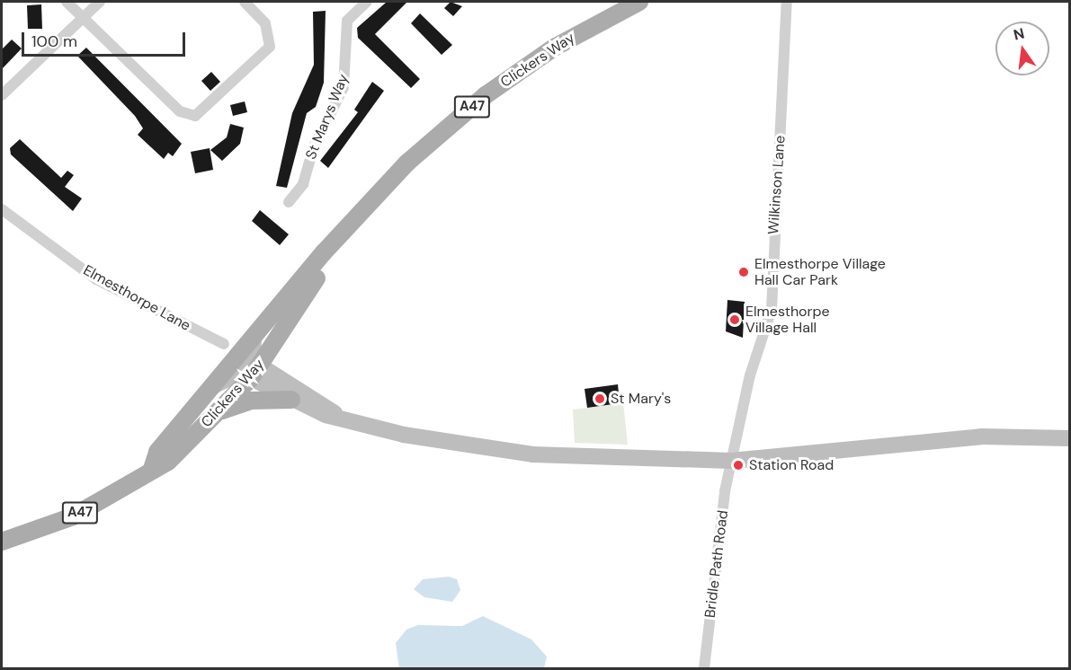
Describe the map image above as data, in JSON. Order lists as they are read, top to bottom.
{
  "streets": {
    "main road": ["Clickers Way", "A47"],
    "street": [
      "St Marys Way",
      "Wilkinson Lane",
      "Elmesthorpe Lane",
      "Bridle Path Road"
    ]
  },
  "crossings": [
    ["Wilkinson Lane", "Bridle Path Road"]
  ],
  "places": [
    "Elmesthorpe Village Hall Car Park",
    "Elmesthorpe Village Hall",
    "St Mary's",
    "Station Road"
  ],
  "scale_bar": "100 m",
  "north": "top"
}
